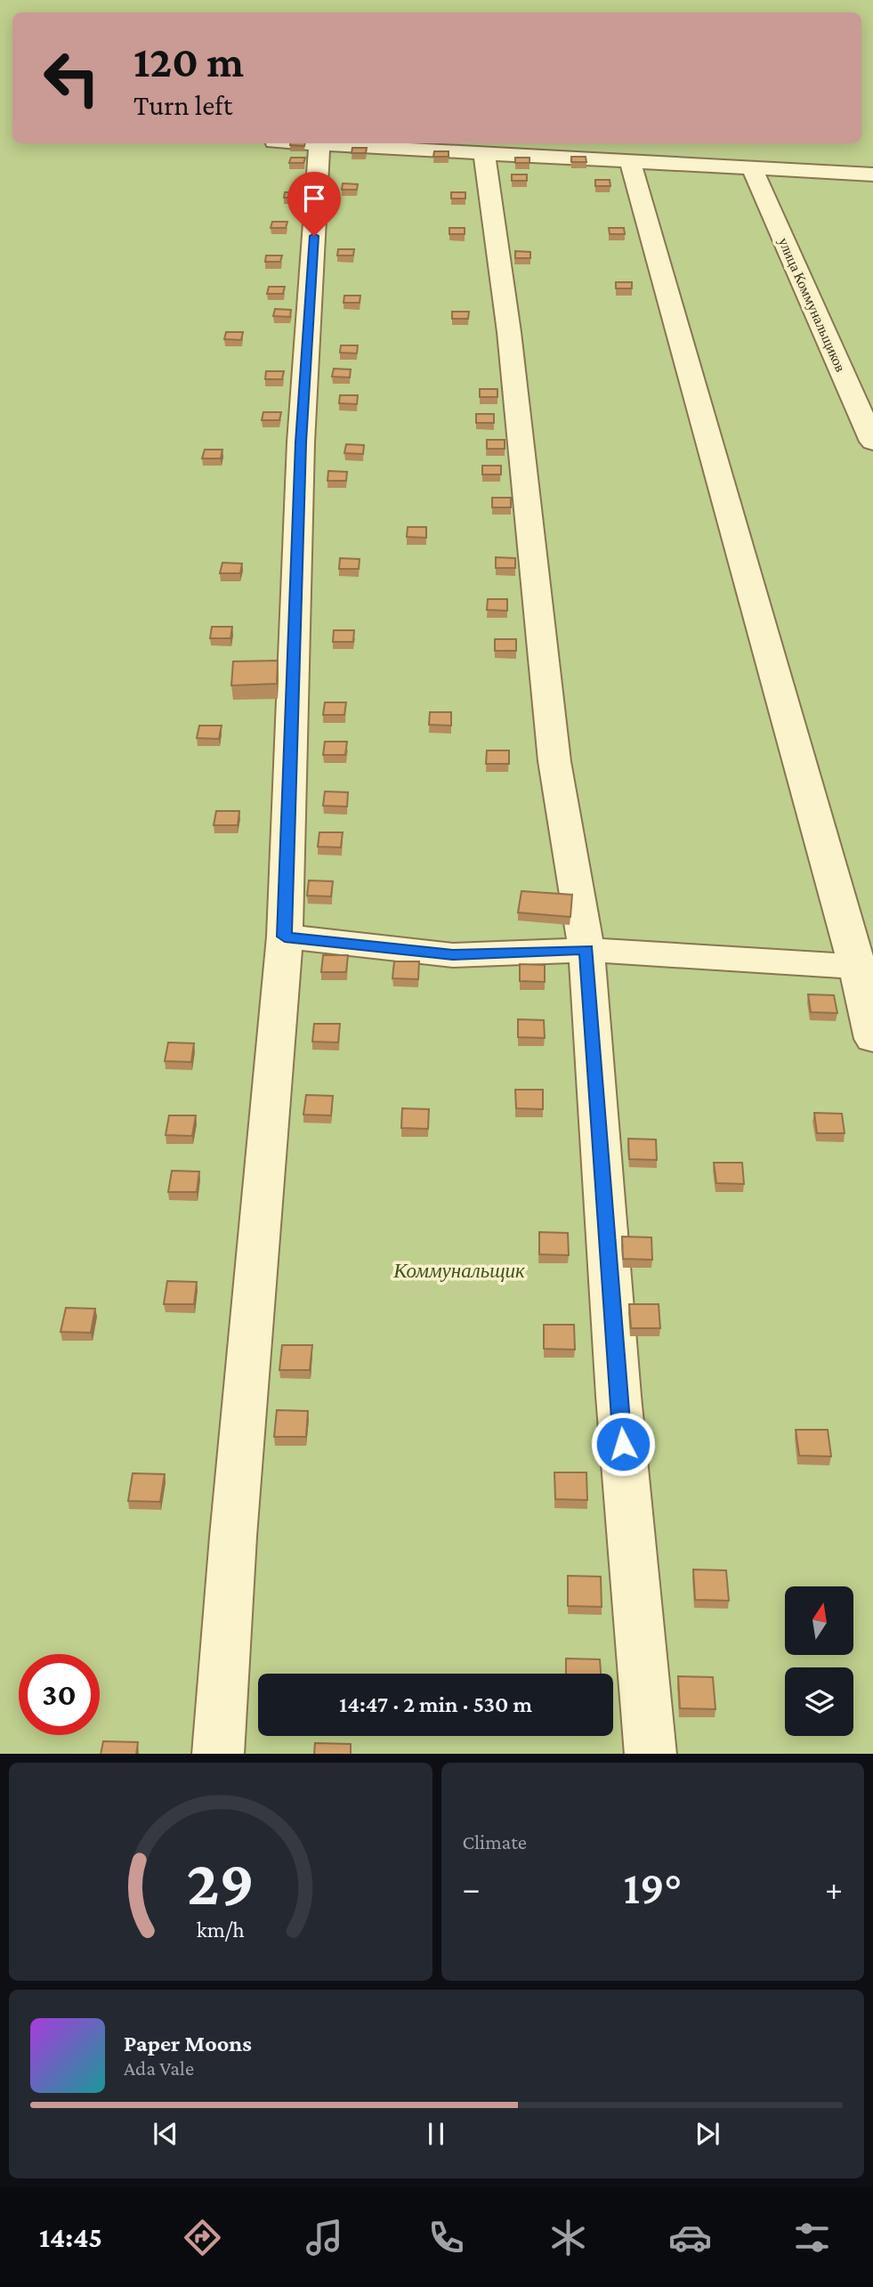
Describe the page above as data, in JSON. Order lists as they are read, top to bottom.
{
  "streets": {
    "street": ["улица Коммунальщиков"]
  },
  "parks": ["Коммунальщик"],
  "north": "top",
  "page": {
    "turn": ["120 m", "Turn left"],
    "limit": "30",
    "trip": "14:47 · 2 min · 530 m",
    "tile": "Climate",
    "heat": ["−", "19°", "+"],
    "song": ["Paper Moons", "Ada Vale"],
    "tabs": "14:45",
    "gauge": ["29", "km/h"]
  }
}
